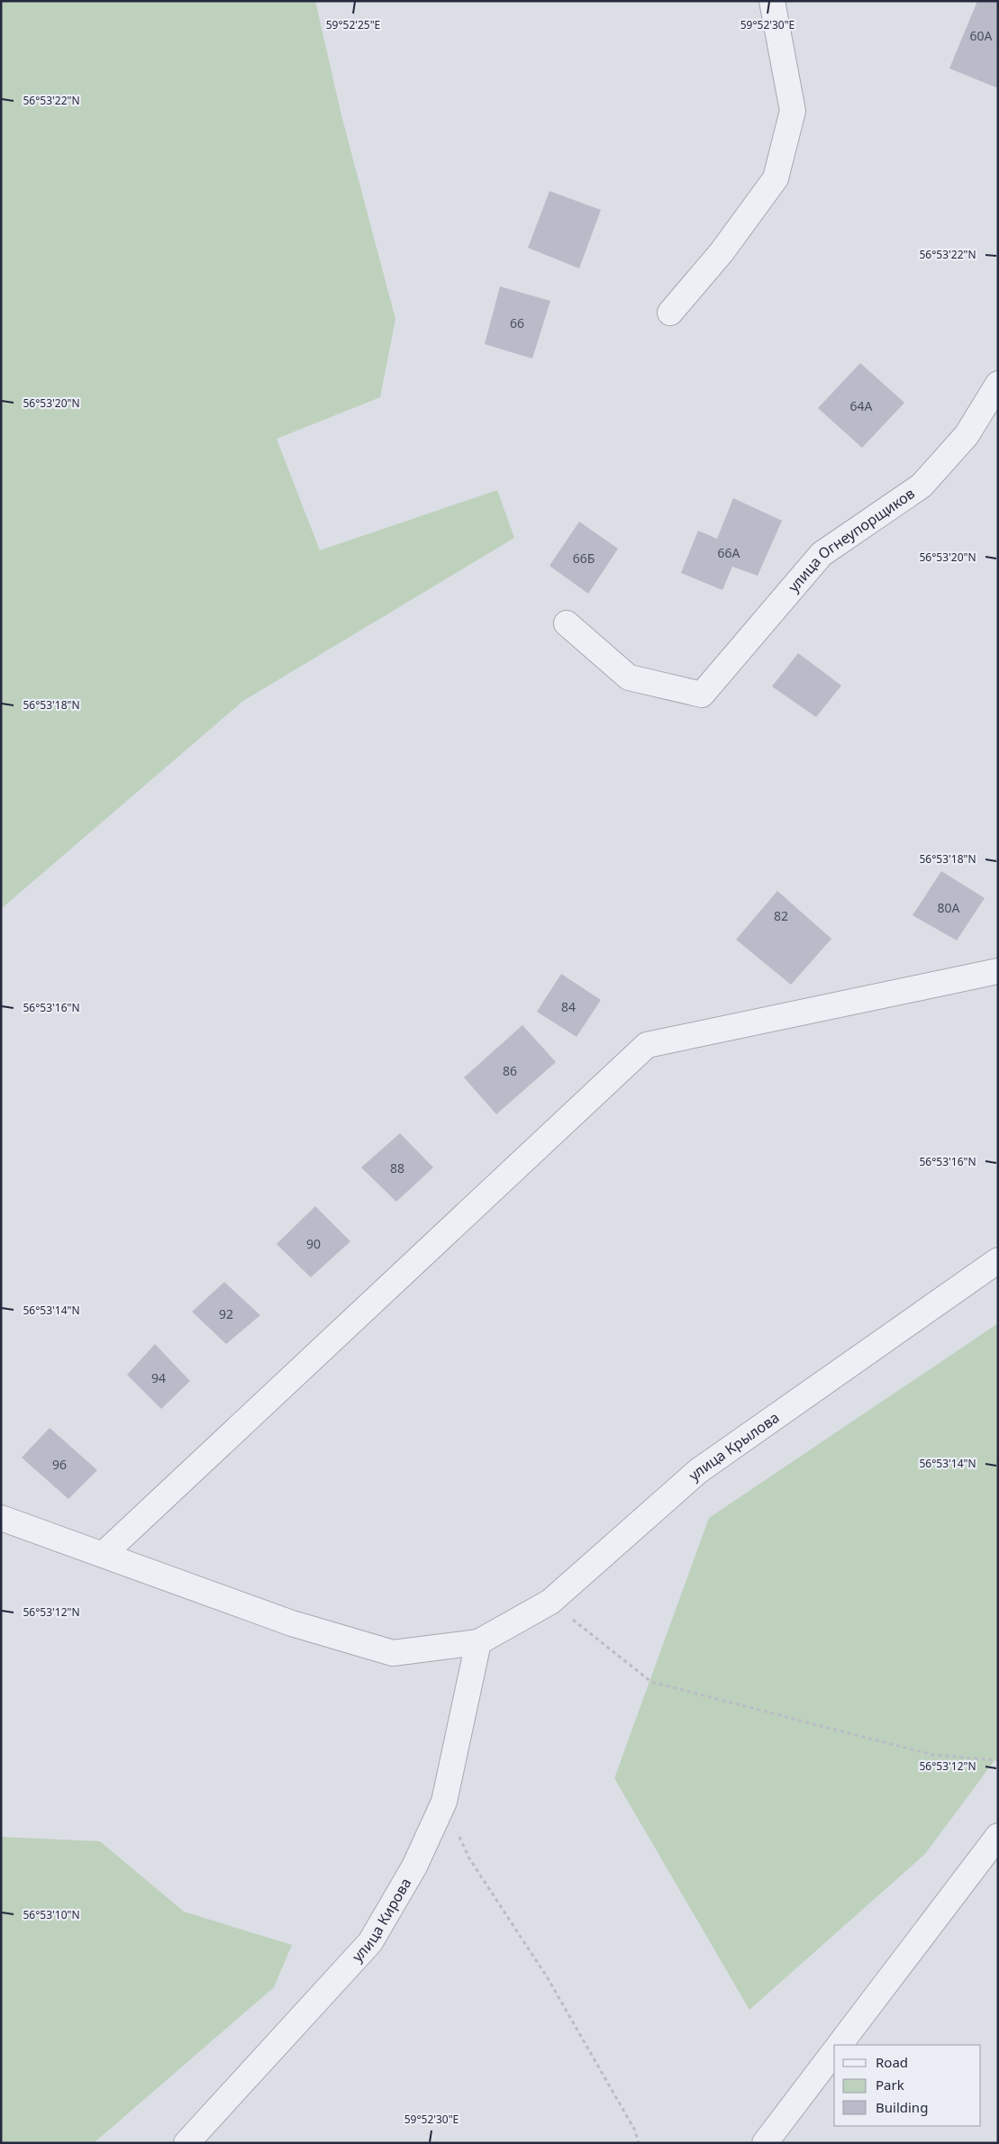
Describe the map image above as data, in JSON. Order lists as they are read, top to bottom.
{
  "streets": {
    "street": ["улица Огнеупорщиков", "улица Крылова", "улица Кирова"]
  },
  "crossings": [
    ["улица Крылова", "улица Кирова"]
  ],
  "house_numbers": [
    "60А",
    "66",
    "64А",
    "66А",
    "66Б",
    "80А",
    "82",
    "84",
    "86",
    "88",
    "90",
    "92",
    "94",
    "96"
  ],
  "legend": ["Road", "Park", "Building"],
  "coordinates": [
    "59°52'25\"E",
    "59°52'30\"E",
    "56°53'22\"N",
    "56°53'20\"N",
    "56°53'18\"N",
    "56°53'16\"N",
    "56°53'14\"N",
    "56°53'12\"N",
    "56°53'10\"N"
  ]
}
